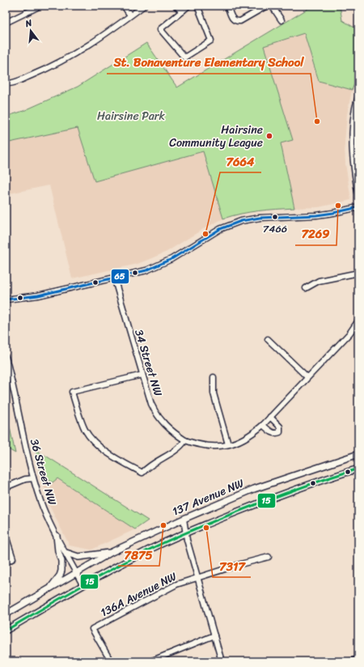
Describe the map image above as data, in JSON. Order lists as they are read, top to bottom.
{
  "streets": {
    "main road": ["137 Avenue NW"],
    "street": ["34 Street NW", "36 Street NW", "136A Avenue NW"]
  },
  "crossings": [
    ["36 Street NW", "137 Avenue NW"]
  ],
  "parks": ["Hairsine Park"],
  "places": [
    "St. Bonaventure Elementary School",
    "Hairsine Community League",
    "7269",
    "7466",
    "7664",
    "7875",
    "7317"
  ],
  "lines": ["transit line 65", "transit line 15"],
  "north": "top"
}
